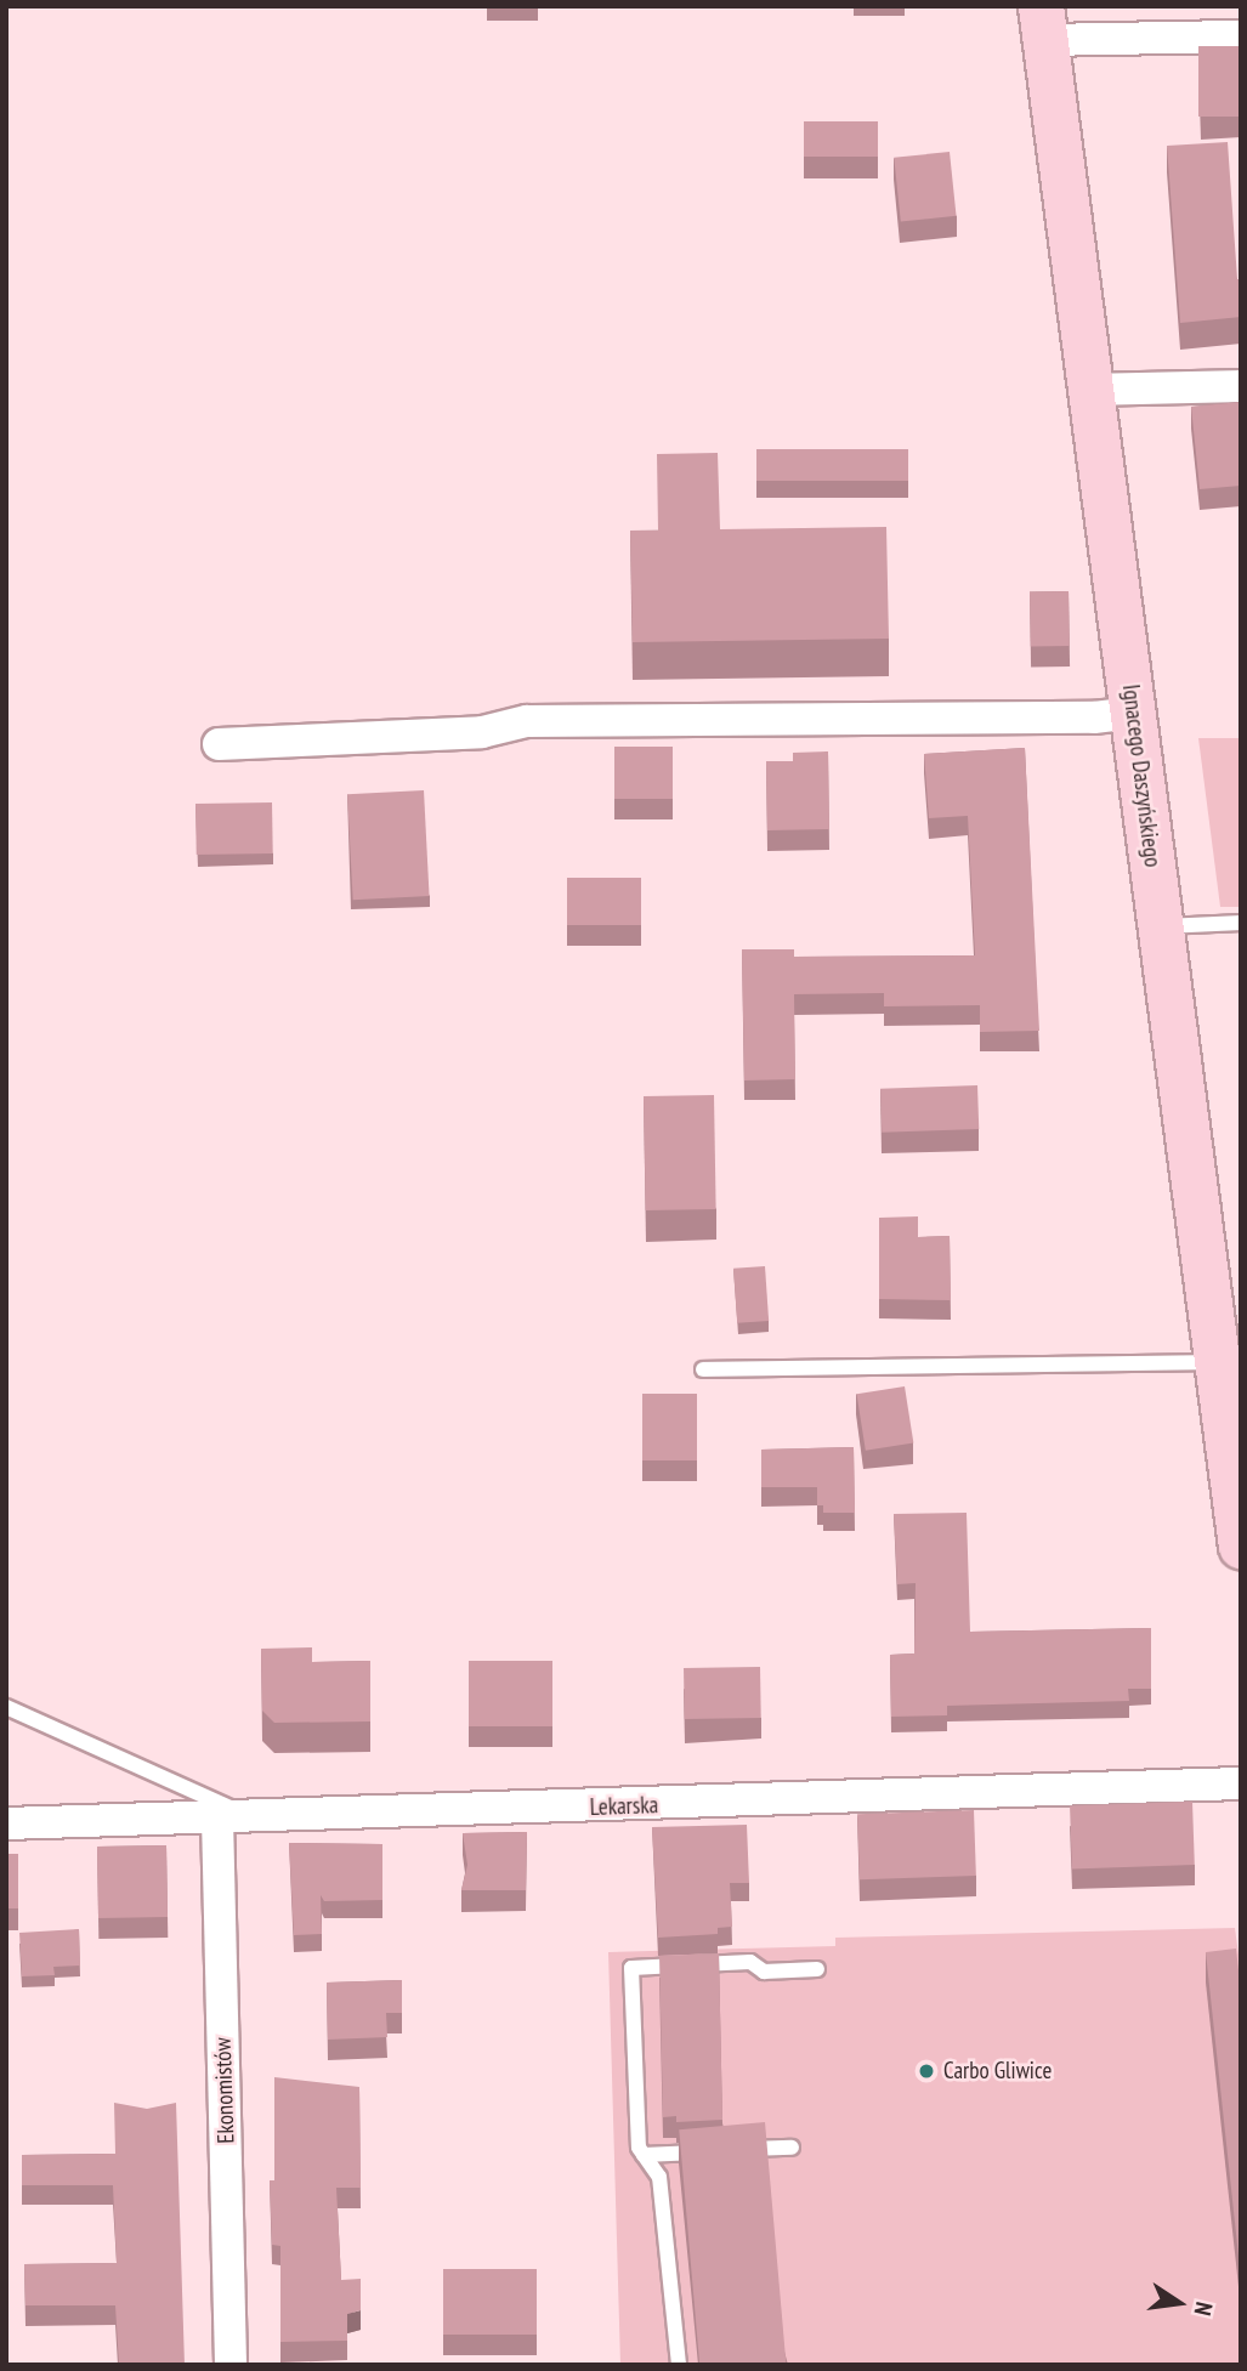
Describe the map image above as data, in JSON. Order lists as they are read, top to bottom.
{
  "streets": {
    "main road": ["Ignacego Daszyńskiego"],
    "street": ["Lekarska", "Ekonomistów"]
  },
  "crossings": [
    ["Lekarska", "Ekonomistów"]
  ],
  "places": ["Carbo Gliwice"],
  "north": "right"
}
